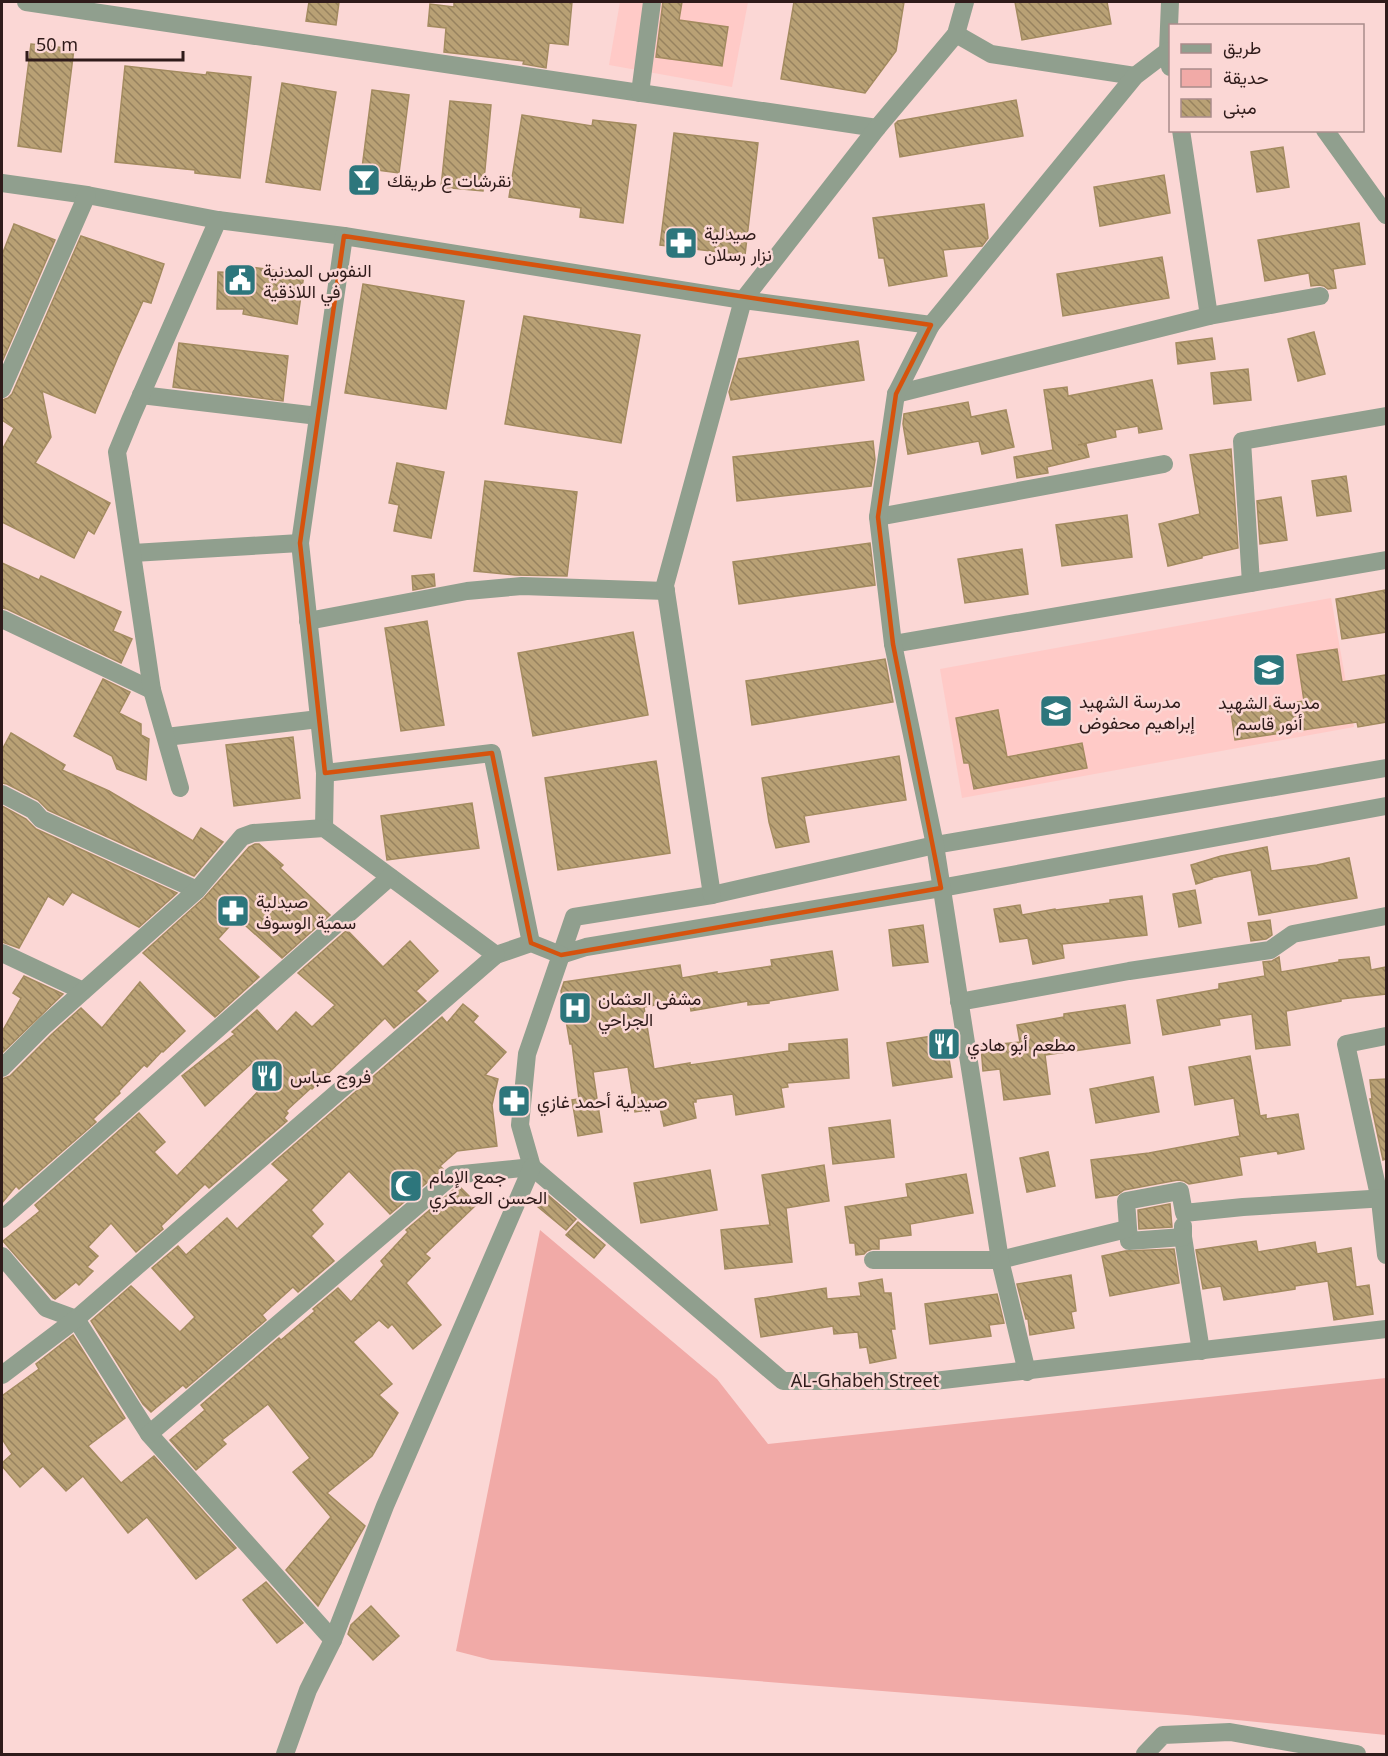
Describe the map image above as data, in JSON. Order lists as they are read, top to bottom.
{
  "streets": {
    "street": ["AL-Ghabeh Street"]
  },
  "places": {
    "bar": ["نقرشات ع طريقك"],
    "pharmacy": ["صيدلية نزار رسلان", "صيدلية سمية الوسوف", "صيدلية أحمد غازي"],
    "public building": ["النفوس المدنية في اللاذقية"],
    "school or university": ["مدرسة الشهيد أنور قاسم", "مدرسة الشهيد إبراهيم محفوض"],
    "hospital": ["مشفى العثمان الجراحي"],
    "restaurant": ["مطعم أبو هادي", "فروج عباس"],
    "mosque": ["جمع الإمام الحسن العسكري"]
  },
  "legend": ["طريق", "حديقة", "مبنى"],
  "scale_bar": "50 m"
}
